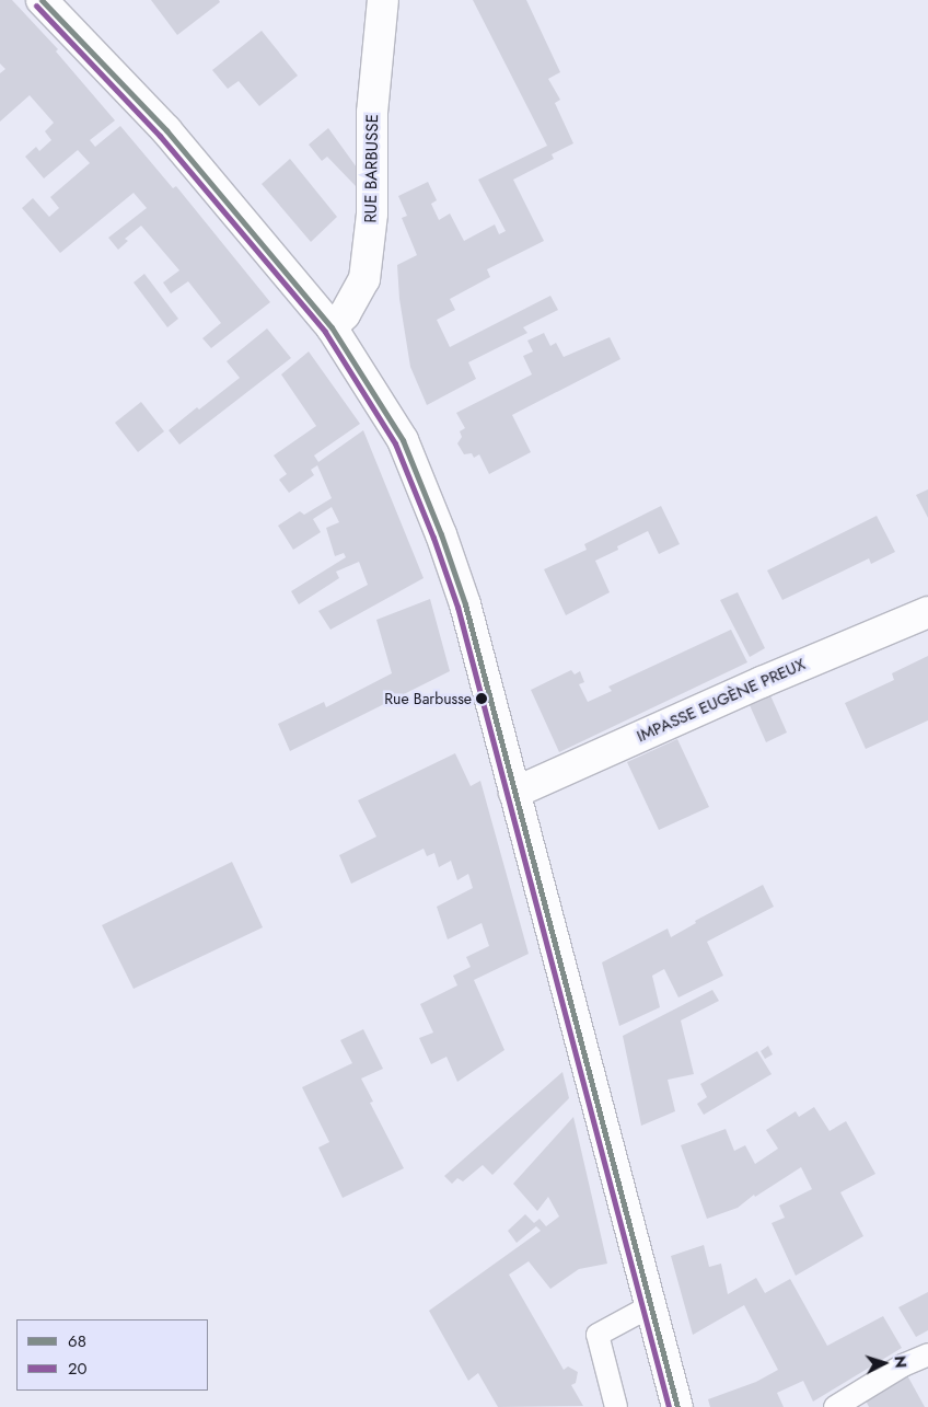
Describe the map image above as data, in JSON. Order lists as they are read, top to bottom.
{
  "streets": {
    "main road": ["RUE BARBUSSE", "IMPASSE EUGÈNE PREUX"]
  },
  "places": ["Rue Barbusse"],
  "lines": ["transit line 68", "transit line 20"],
  "legend": ["68", "20"],
  "north": "right"
}
